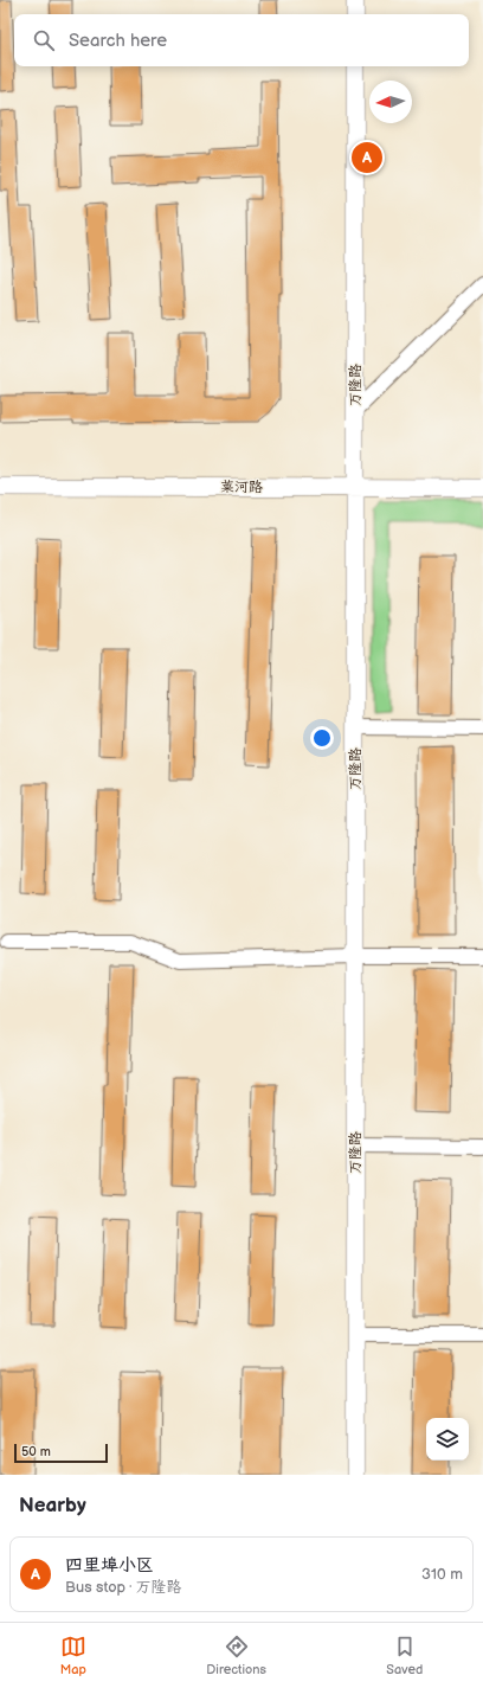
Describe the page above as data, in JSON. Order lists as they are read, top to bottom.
{
  "streets": {
    "street": ["万隆路", "莱河路"]
  },
  "crossings": [
    ["万隆路", "莱河路"]
  ],
  "scale_bar": "50 m",
  "north": "left",
  "page": {
    "search": "Search here",
    "pins": "A",
    "scale": "50 m",
    "heading": "Nearby",
    "list": [
      {
        "mark": "A",
        "name": "四里埠小区",
        "note": "Bus stop · 万隆路",
        "value": "310 m"
      }
    ],
    "nav": ["Map", "Directions", "Saved"]
  }
}
